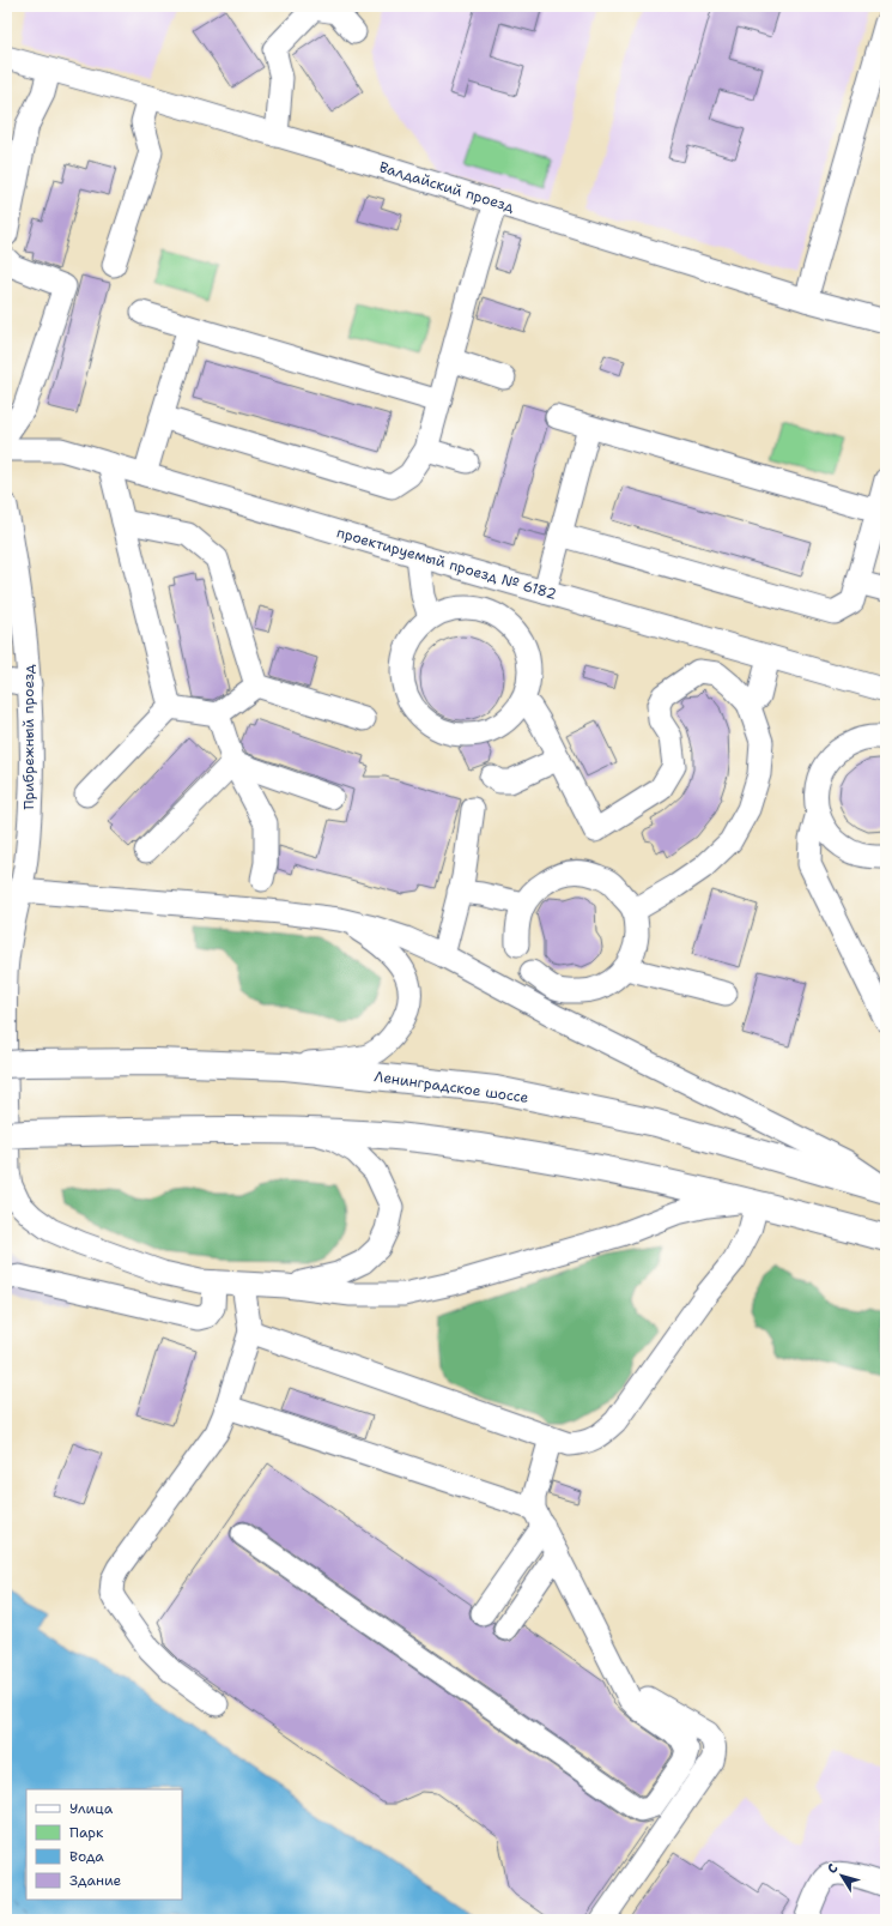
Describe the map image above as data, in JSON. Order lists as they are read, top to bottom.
{
  "streets": {
    "main road": ["Ленинградское шоссе"],
    "street": ["Валдайский проезд", "проектируемый проезд № 6182", "Прибрежный проезд"]
  },
  "legend": [
    "Улица",
    "Парк",
    "Вода",
    "Здание"
  ],
  "north": "top left"
}
